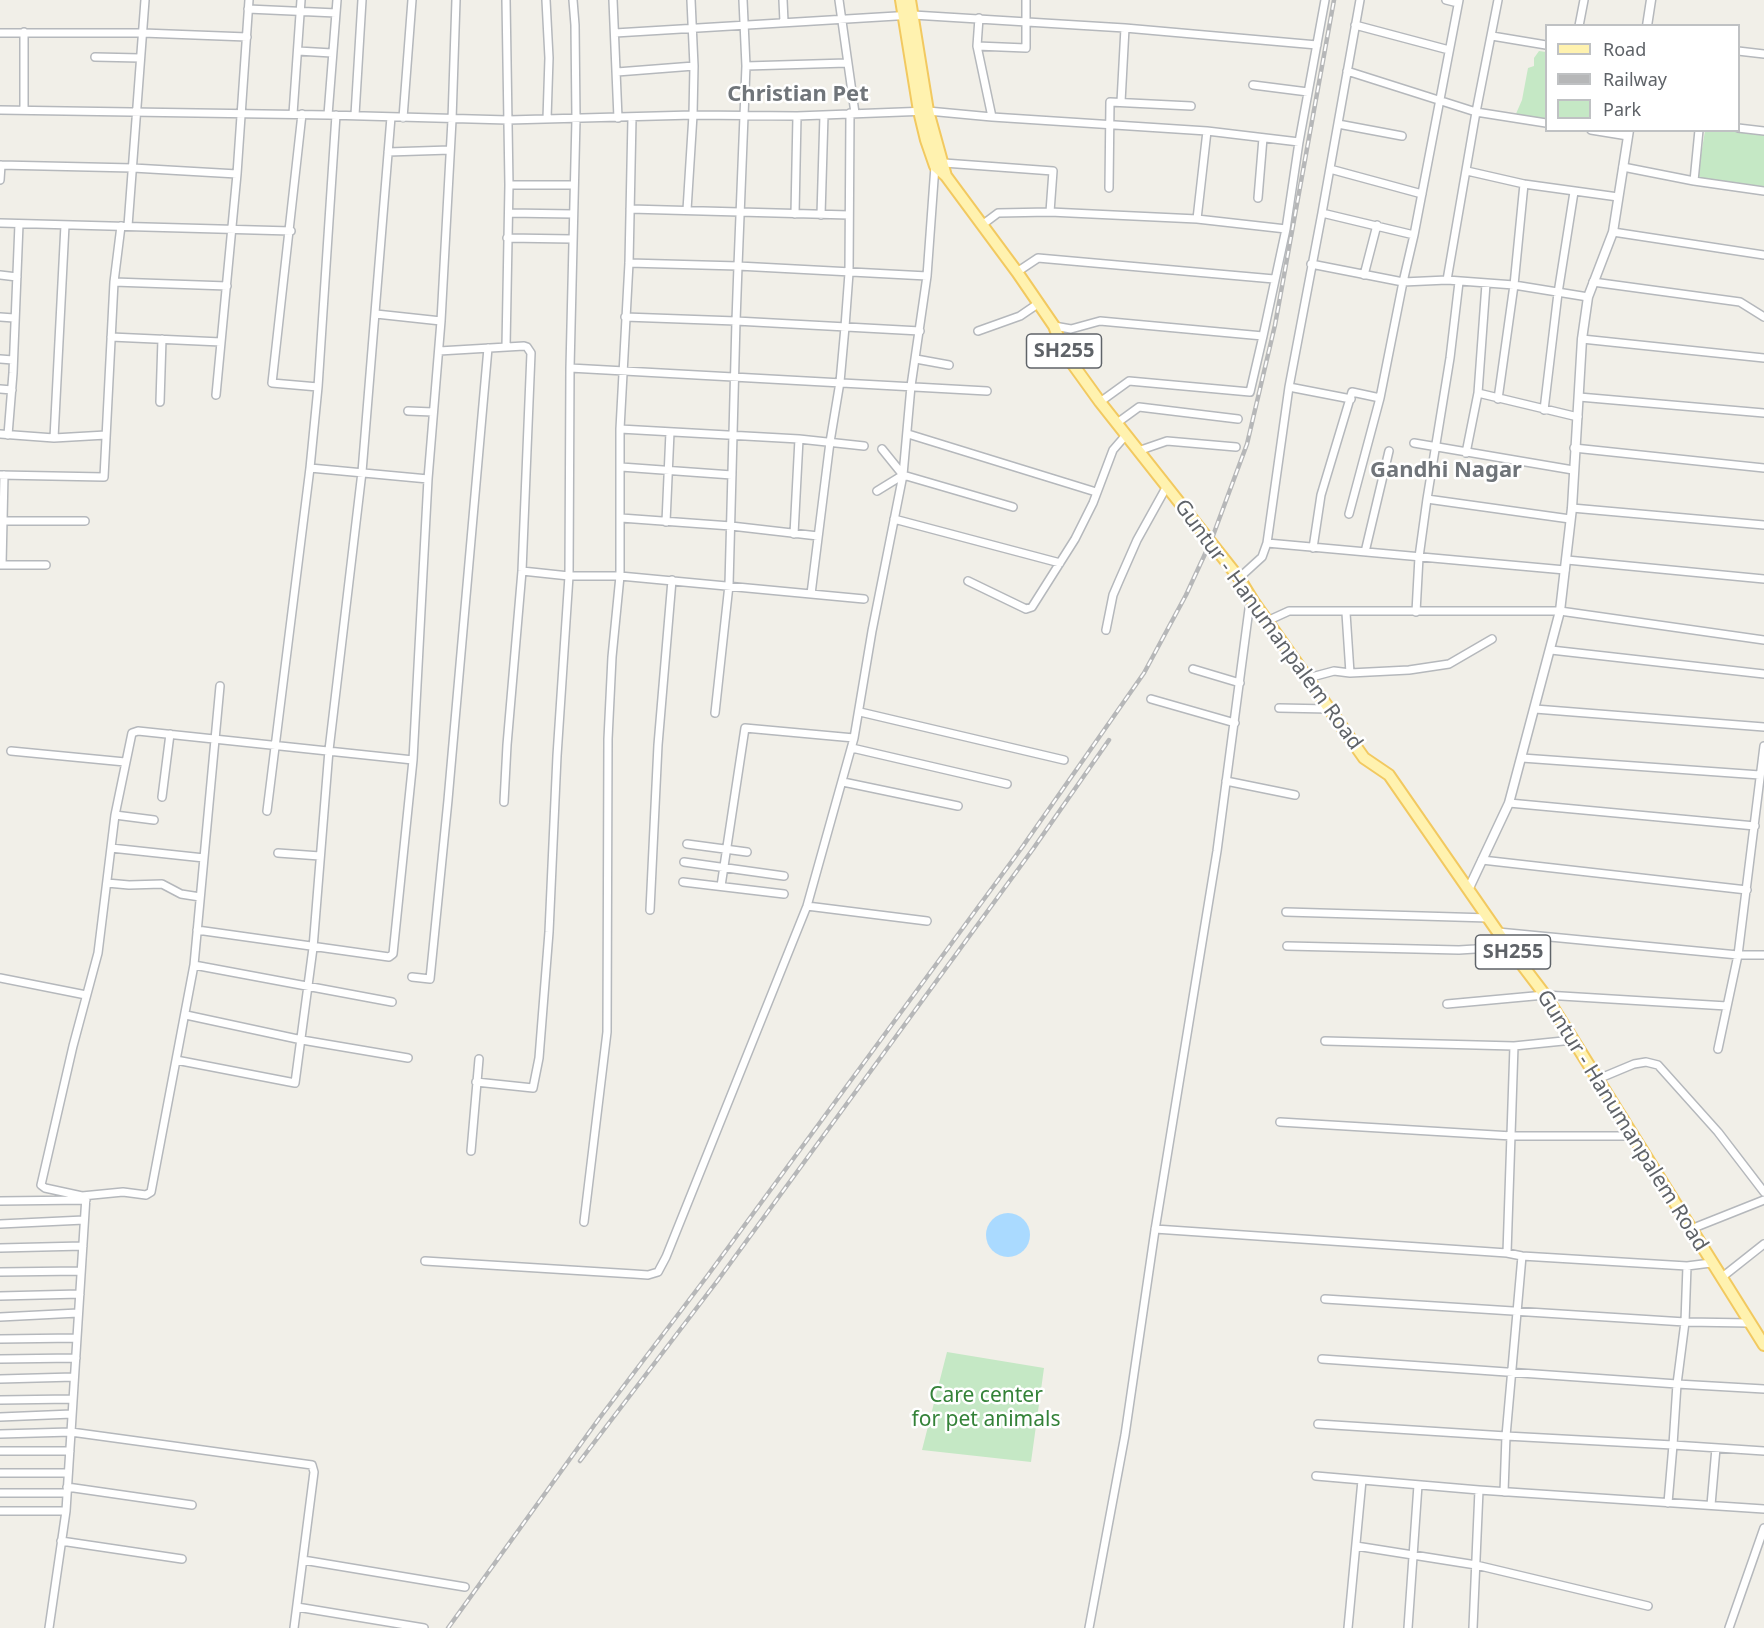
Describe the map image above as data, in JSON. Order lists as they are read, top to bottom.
{
  "streets": {
    "main road": ["SH255", "Guntur - Hanumanpalem Road"]
  },
  "districts": ["Christian Pet", "Gandhi Nagar"],
  "parks": ["Care center for pet animals"],
  "legend": ["Road", "Railway", "Park"]
}
